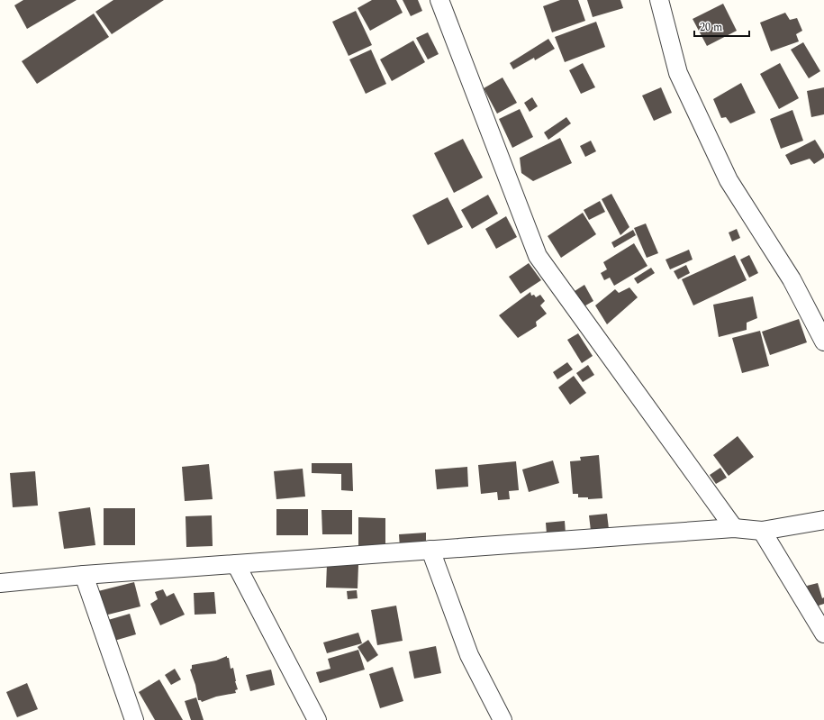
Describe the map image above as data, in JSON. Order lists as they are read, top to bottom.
{
  "scale_bar": "20 m"
}
